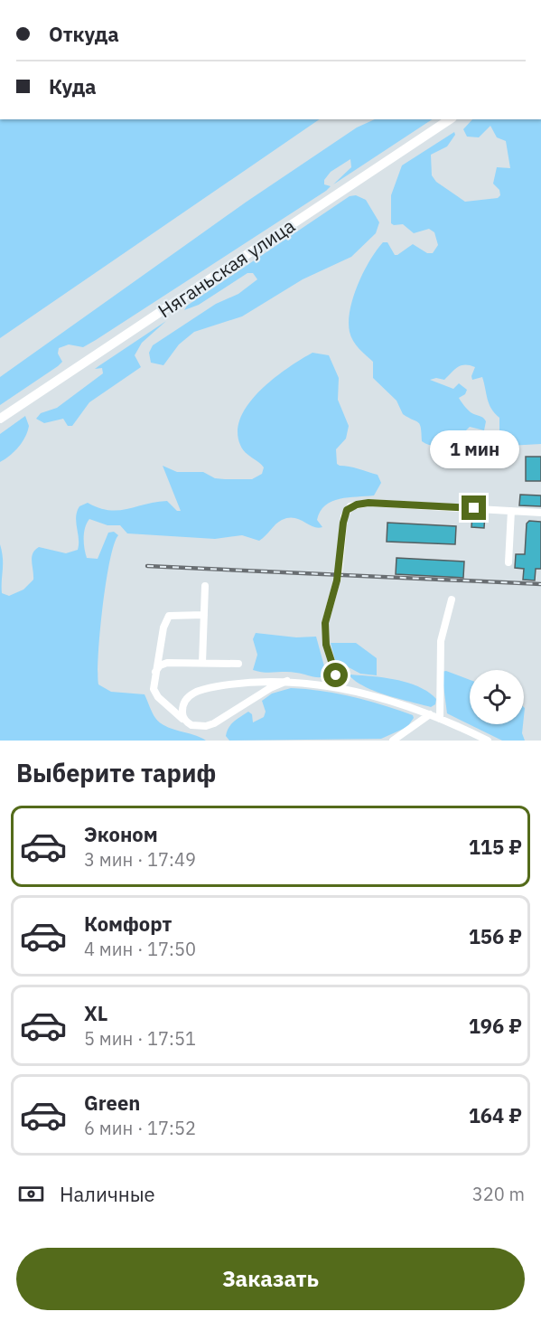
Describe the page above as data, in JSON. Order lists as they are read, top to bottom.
{
  "streets": {
    "highway": ["Няганьская улица"]
  },
  "page": {
    "banner": ["Откуда", "Куда"],
    "bubble": "1 мин",
    "heading": "Выберите тариф",
    "list": [
      {
        "name": "Эконом",
        "note": "3 мин · 17:49",
        "value": "115 ₽"
      },
      {
        "name": "Комфорт",
        "note": "4 мин · 17:50",
        "value": "156 ₽"
      },
      {
        "name": "XL",
        "note": "5 мин · 17:51",
        "value": "196 ₽"
      },
      {
        "name": "Green",
        "note": "6 мин · 17:52",
        "value": "164 ₽"
      }
    ],
    "pay": ["Наличные", "320 m"],
    "buttons": "Заказать"
  }
}
